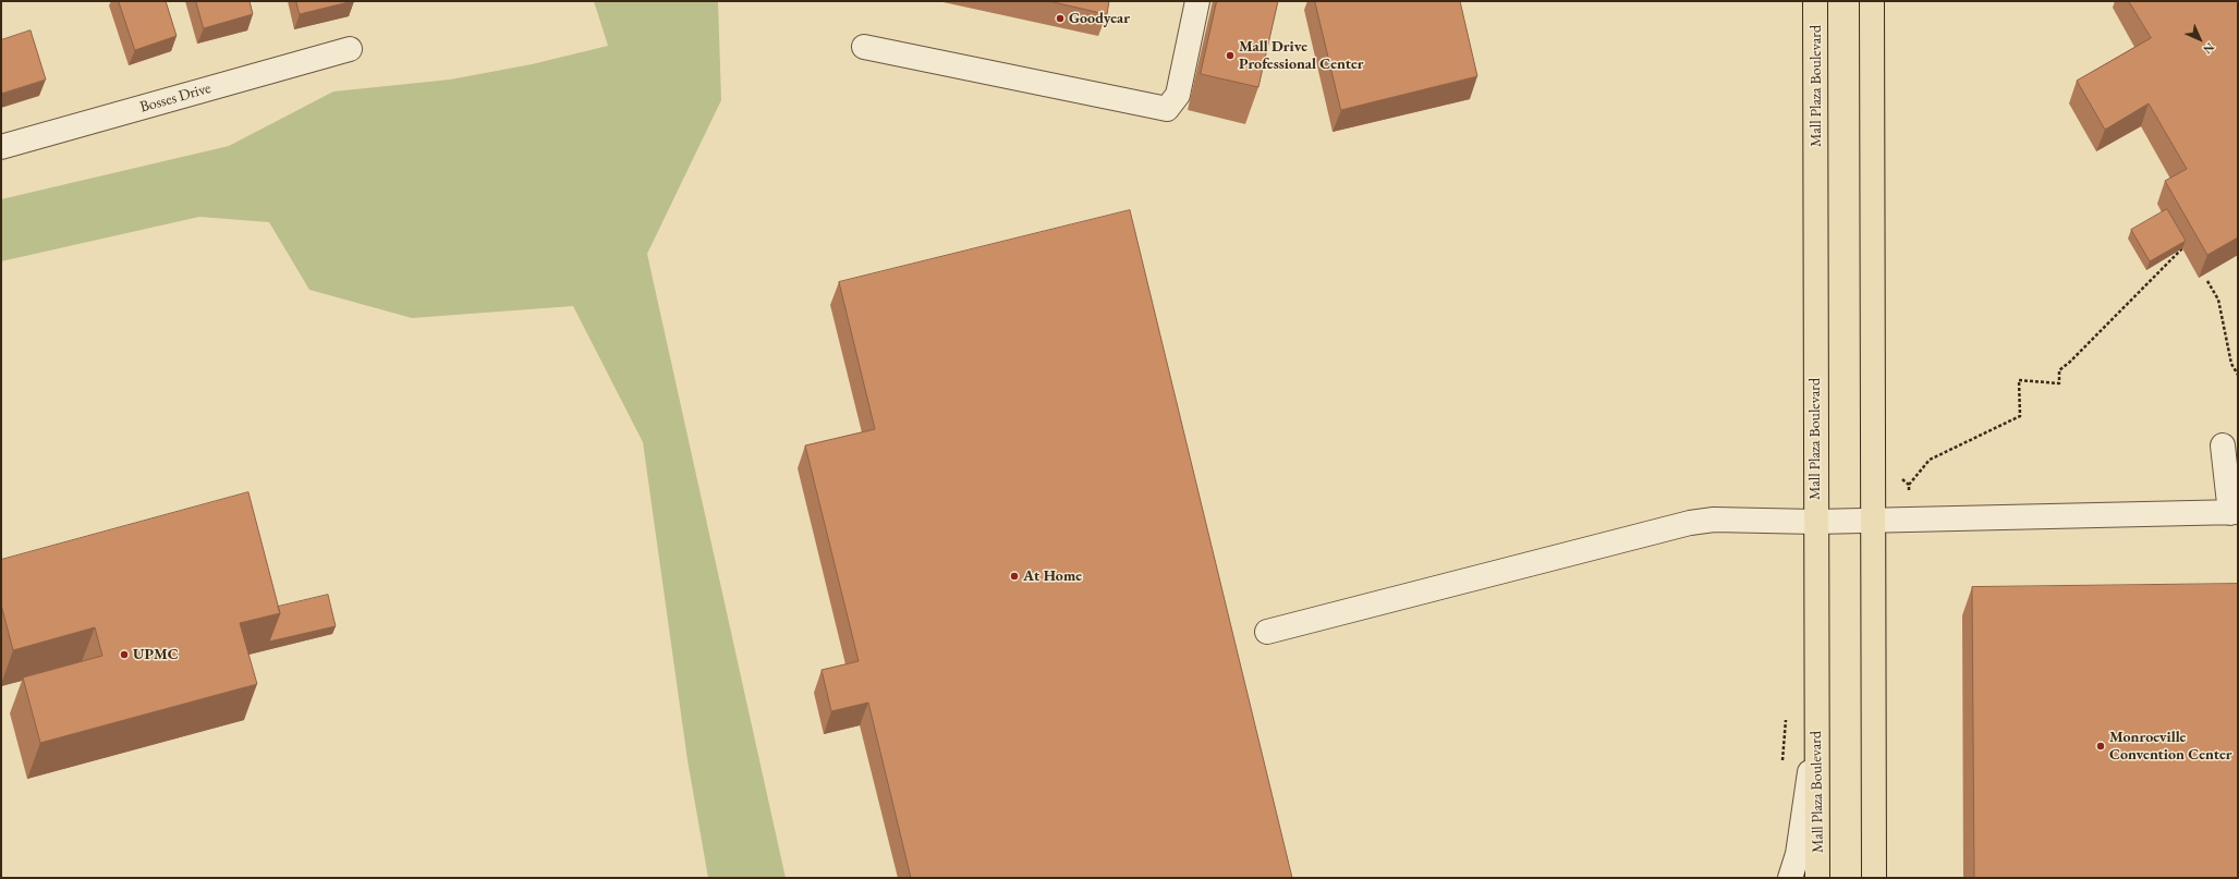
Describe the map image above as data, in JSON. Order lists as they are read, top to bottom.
{
  "streets": {
    "main road": ["Mall Plaza Boulevard"],
    "street": ["Bosses Drive"]
  },
  "places": [
    "Goodyear",
    "Mall Drive Professional Center",
    "At Home",
    "UPMC",
    "Monroeville Convention Center"
  ],
  "north": "bottom right"
}
